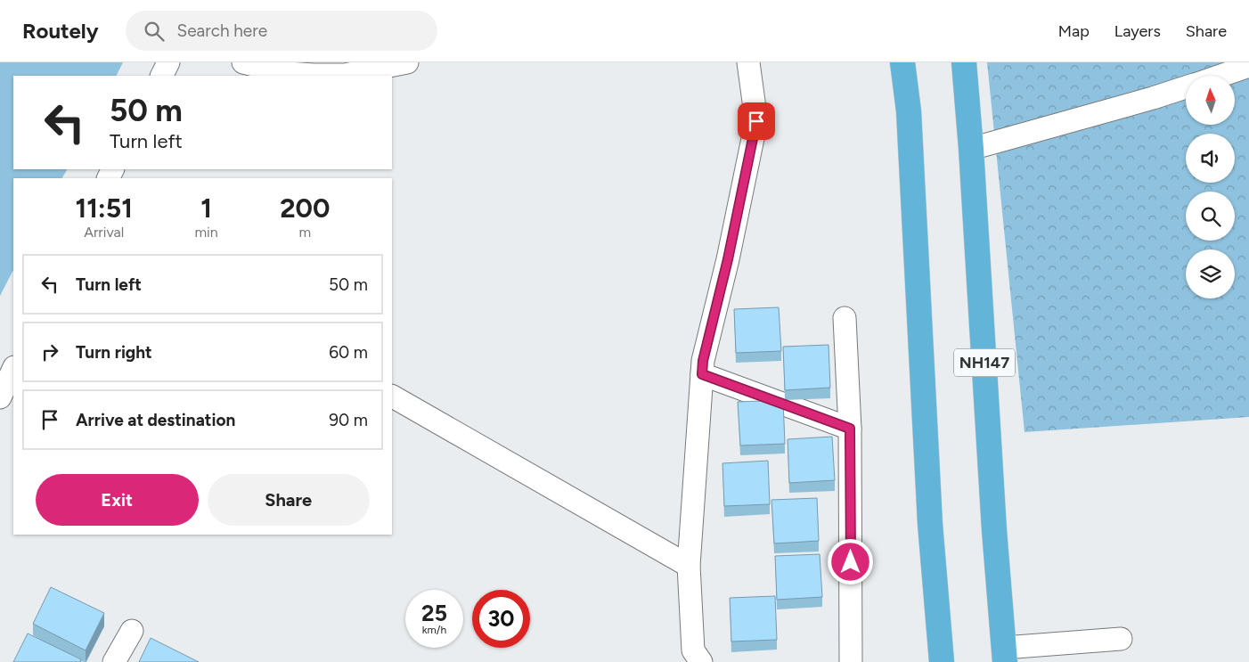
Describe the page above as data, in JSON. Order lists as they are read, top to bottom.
{
  "streets": {
    "highway": ["NH147"]
  },
  "north": "top",
  "page": {
    "header": "Routely",
    "search": "Search here",
    "nav": ["Map", "Layers", "Share"],
    "turn": ["50 m", "Turn left"],
    "eta": [
      "11:51",
      "Arrival",
      "1",
      "min",
      "200",
      "m"
    ],
    "list": [
      {
        "name": "Turn left",
        "value": "50 m"
      },
      {
        "name": "Turn right",
        "value": "60 m"
      },
      {
        "name": "Arrive at destination",
        "value": "90 m"
      }
    ],
    "buttons": ["Exit", "Share"],
    "speed": "25 km/h",
    "limit": "30"
  }
}
